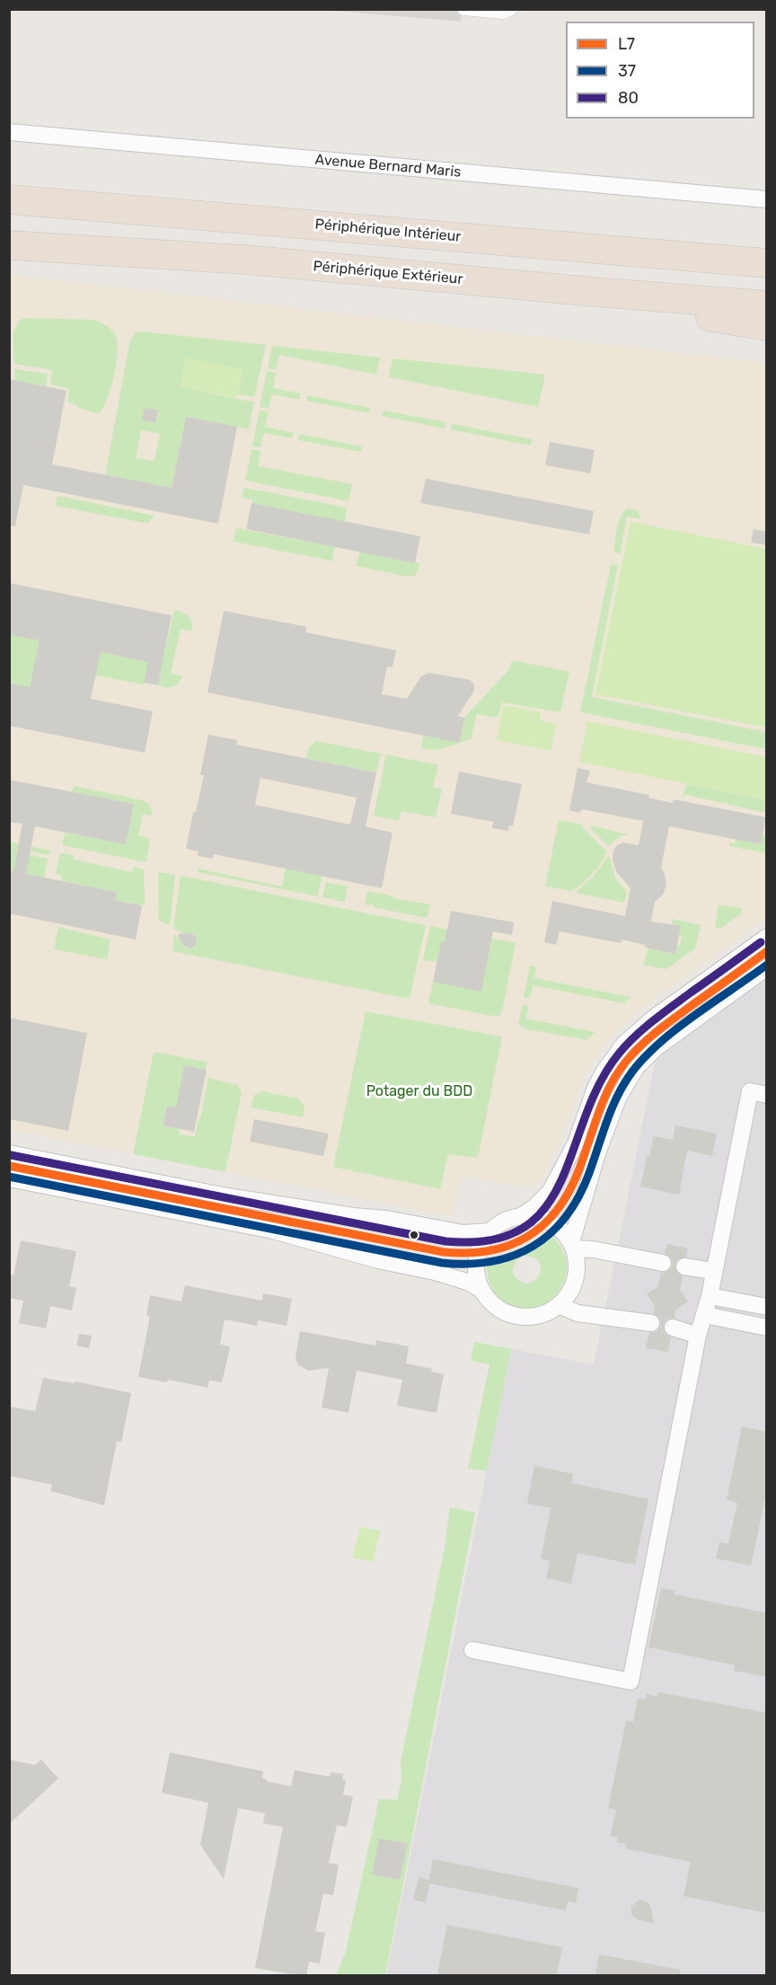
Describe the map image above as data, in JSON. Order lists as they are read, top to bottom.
{
  "streets": {
    "highway": ["Périphérique Intérieur", "Périphérique Extérieur"],
    "street": ["Avenue Bernard Maris"]
  },
  "parks": ["Potager du BDD"],
  "lines": ["transit line 80", "transit line L7", "transit line 37"],
  "legend": ["L7", "37", "80"]
}
